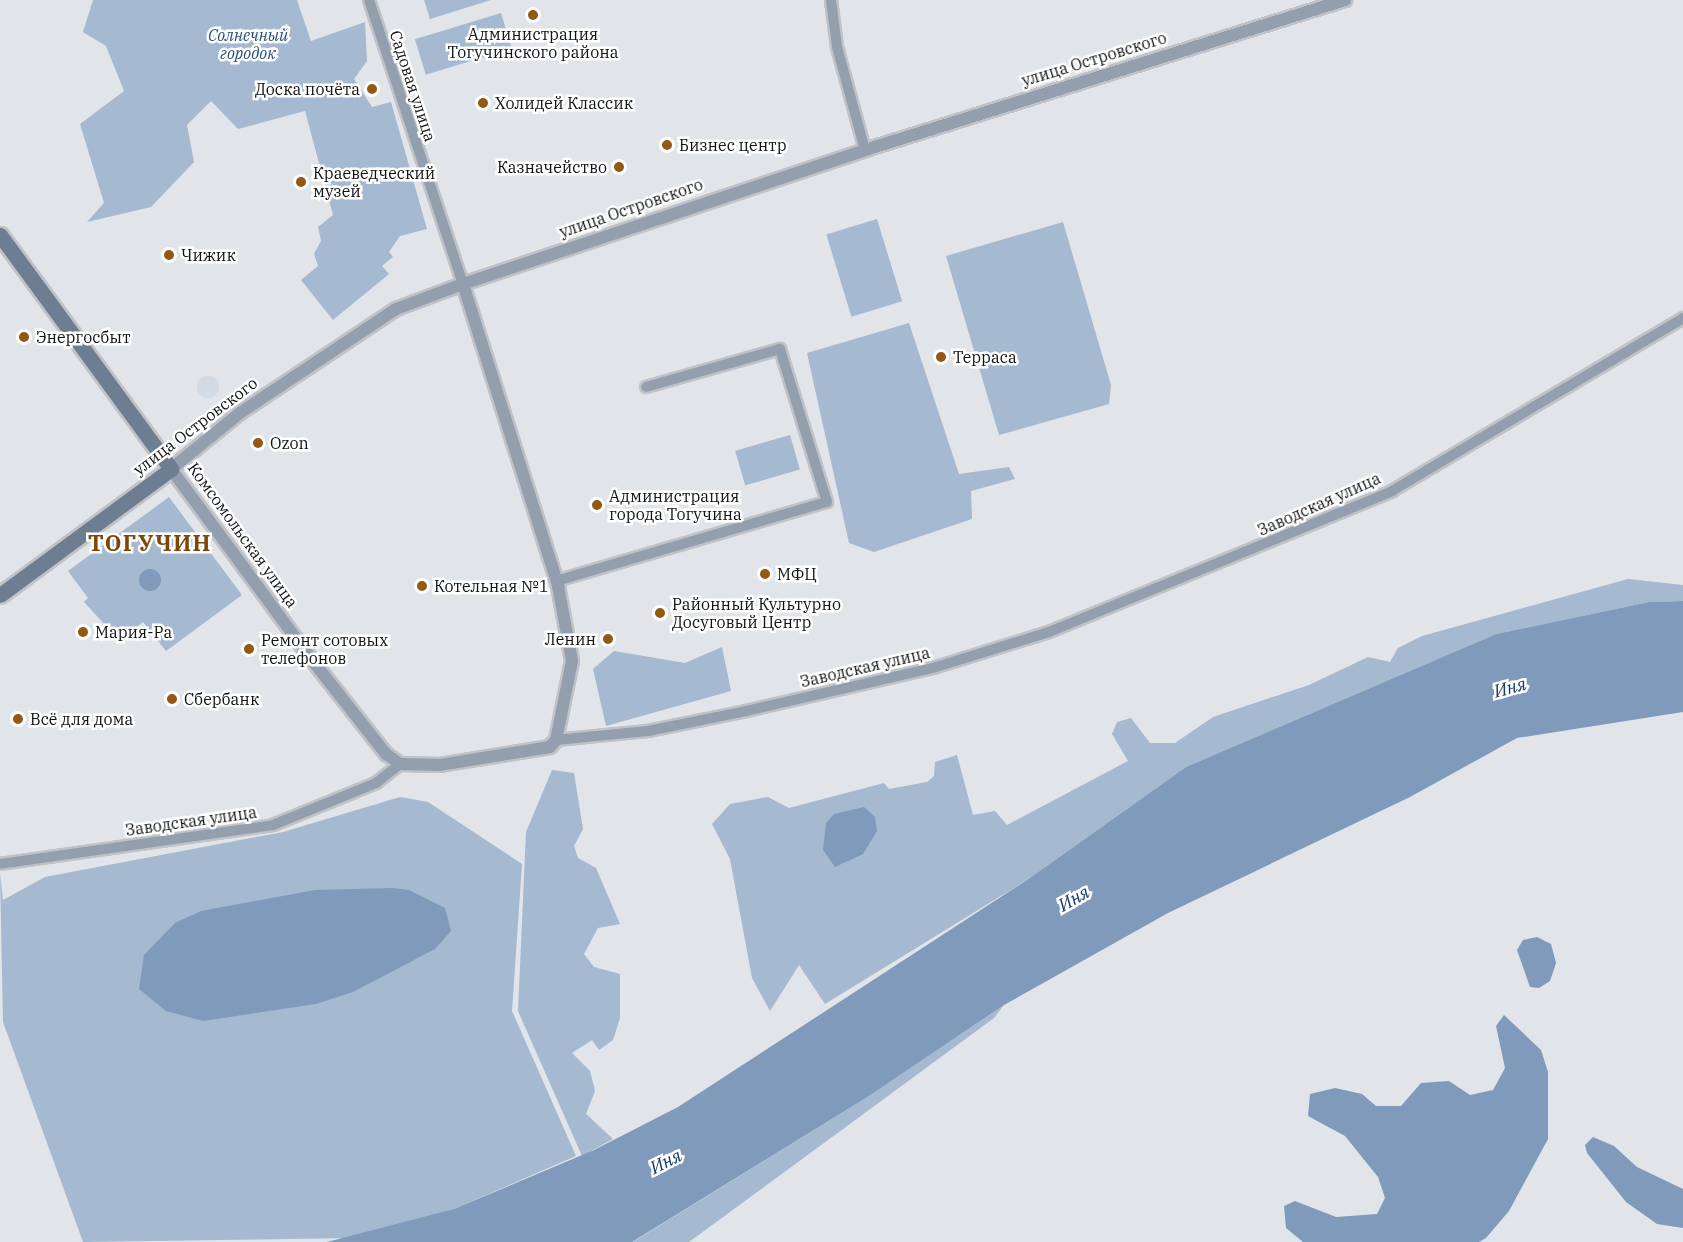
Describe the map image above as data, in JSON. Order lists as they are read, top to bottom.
{
  "streets": {
    "main road": ["улица Островского", "Комсомольская улица"],
    "street": ["Садовая улица", "Заводская улица"]
  },
  "crossings": [
    ["улица Островского", "Садовая улица"],
    ["улица Островского", "Комсомольская улица"],
    ["Заводская улица", "Комсомольская улица"]
  ],
  "districts": ["ТОГУЧИН"],
  "water": ["Иня"],
  "parks": ["Солнечный городок"],
  "places": [
    "Администрация Тогучинского района",
    "Доска почёта",
    "Холидей Классик",
    "Бизнес центр",
    "Казначейство",
    "Краеведческий музей",
    "Чижик",
    "Энергосбыт",
    "Терраса",
    "Ozon",
    "Администрация города Тогучина",
    "МФЦ",
    "Котельная №1",
    "Районный Культурно Досуговый Центр",
    "Мария-Ра",
    "Ленин",
    "Ремонт сотовых телефонов",
    "Сбербанк",
    "Всё для дома"
  ]
}
